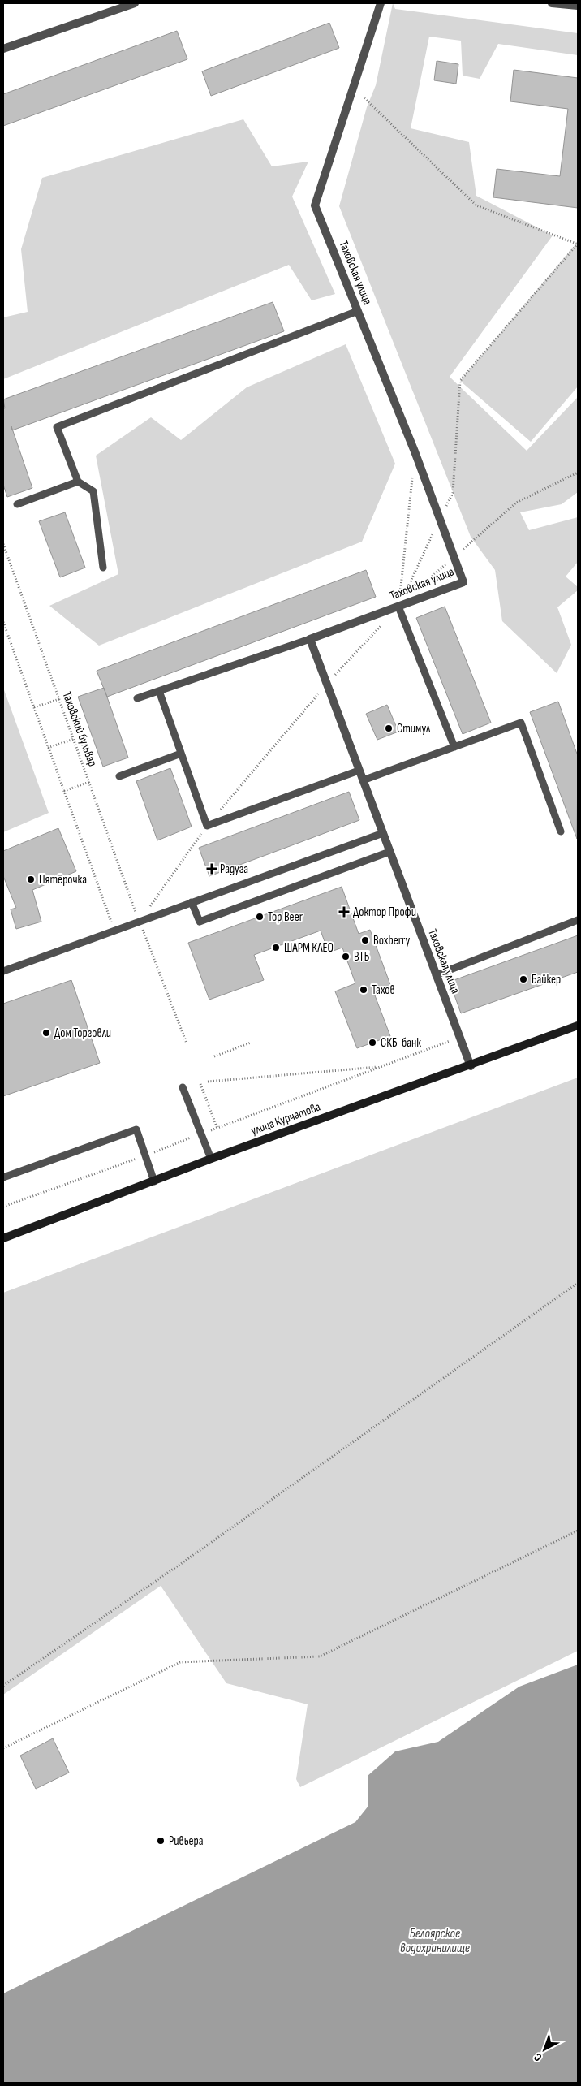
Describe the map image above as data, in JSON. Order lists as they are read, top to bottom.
{
  "streets": {
    "main road": ["улица Курчатова"],
    "street": ["Таховская улица"],
    "path": ["Таховский бульвар"]
  },
  "crossings": [
    ["Таховская улица", "улица Курчатова"]
  ],
  "water": ["Белоярское водохранилище"],
  "places": {
    "other": [
      "Стимул",
      "Пятёрочка",
      "Top Beer",
      "Boxberry",
      "ШАРМ КЛЕО",
      "ВТБ",
      "Байкер",
      "Тахов",
      "Дом Торговли",
      "СКБ-банк",
      "Ривьера"
    ],
    "health": ["Радуга", "Доктор Профи"]
  },
  "north": "bottom left"
}
